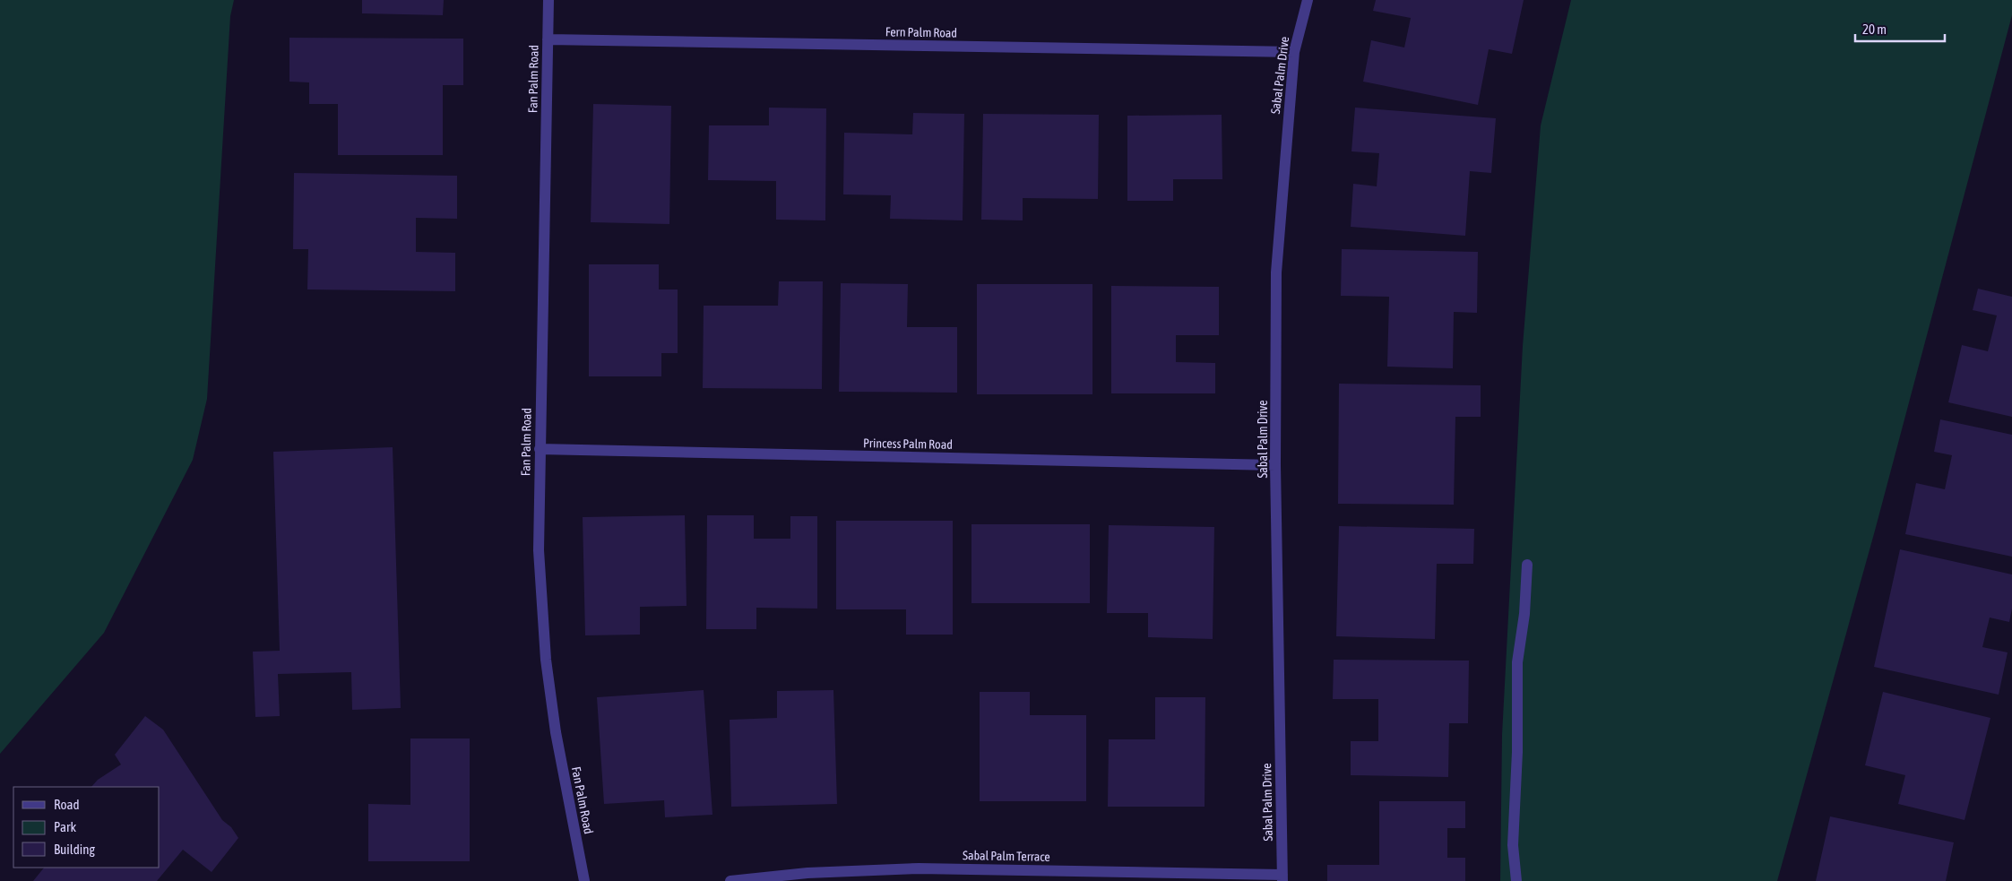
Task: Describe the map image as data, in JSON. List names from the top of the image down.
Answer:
{
  "streets": {
    "street": [
      "Fern Palm Road",
      "Sabal Palm Drive",
      "Fan Palm Road",
      "Princess Palm Road",
      "Sabal Palm Terrace"
    ]
  },
  "crossings": [
    ["Fern Palm Road", "Sabal Palm Drive"],
    ["Fern Palm Road", "Fan Palm Road"],
    ["Sabal Palm Drive", "Princess Palm Road"],
    ["Sabal Palm Drive", "Sabal Palm Terrace"],
    ["Fan Palm Road", "Princess Palm Road"]
  ],
  "legend": ["Road", "Park", "Building"],
  "scale_bar": "20 m"
}
